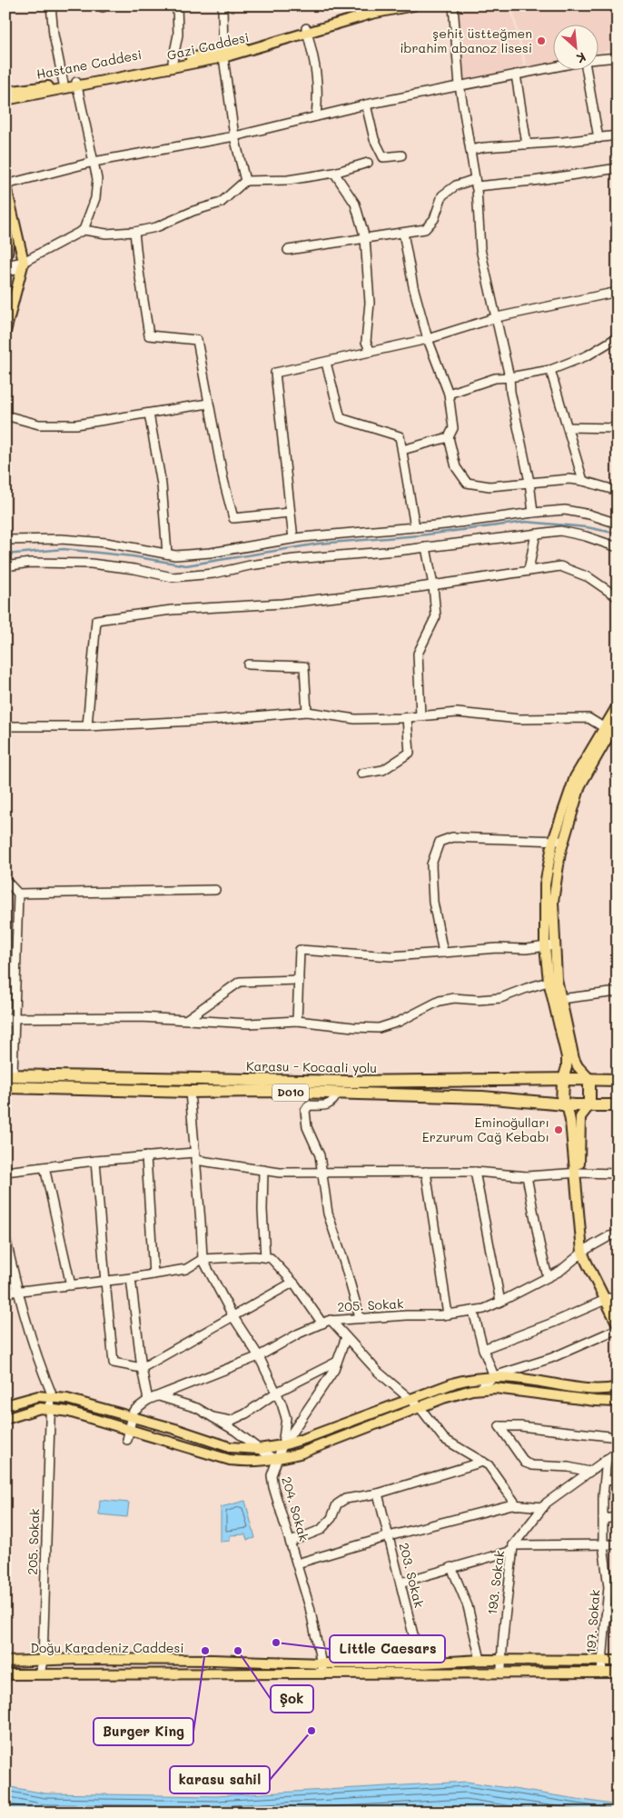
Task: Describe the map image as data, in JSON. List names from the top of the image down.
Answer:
{
  "streets": {
    "highway": ["Karasu - Kocaali yolu", "D010"],
    "main road": ["Gazi Caddesi", "Hastane Caddesi", "Doğu Karadeniz Caddesi"],
    "street": [
      "205. Sokak",
      "204. Sokak",
      "203. Sokak",
      "193. Sokak",
      "197. Sokak"
    ]
  },
  "crossings": [
    ["Gazi Caddesi", "Hastane Caddesi"],
    ["Karasu - Kocaali yolu", "D010"],
    ["205. Sokak", "204. Sokak"],
    ["205. Sokak", "Doğu Karadeniz Caddesi"],
    ["204. Sokak", "Doğu Karadeniz Caddesi"],
    ["203. Sokak", "Doğu Karadeniz Caddesi"],
    ["193. Sokak", "197. Sokak"],
    ["193. Sokak", "Doğu Karadeniz Caddesi"],
    ["197. Sokak", "Doğu Karadeniz Caddesi"]
  ],
  "places": [
    "şehit üstteğmen ibrahim abanoz lisesi",
    "Eminoğulları Erzurum Cağ Kebabı",
    "Little Caesars",
    "Burger King",
    "Şok",
    "karasu sahil"
  ],
  "north": "bottom right"
}
